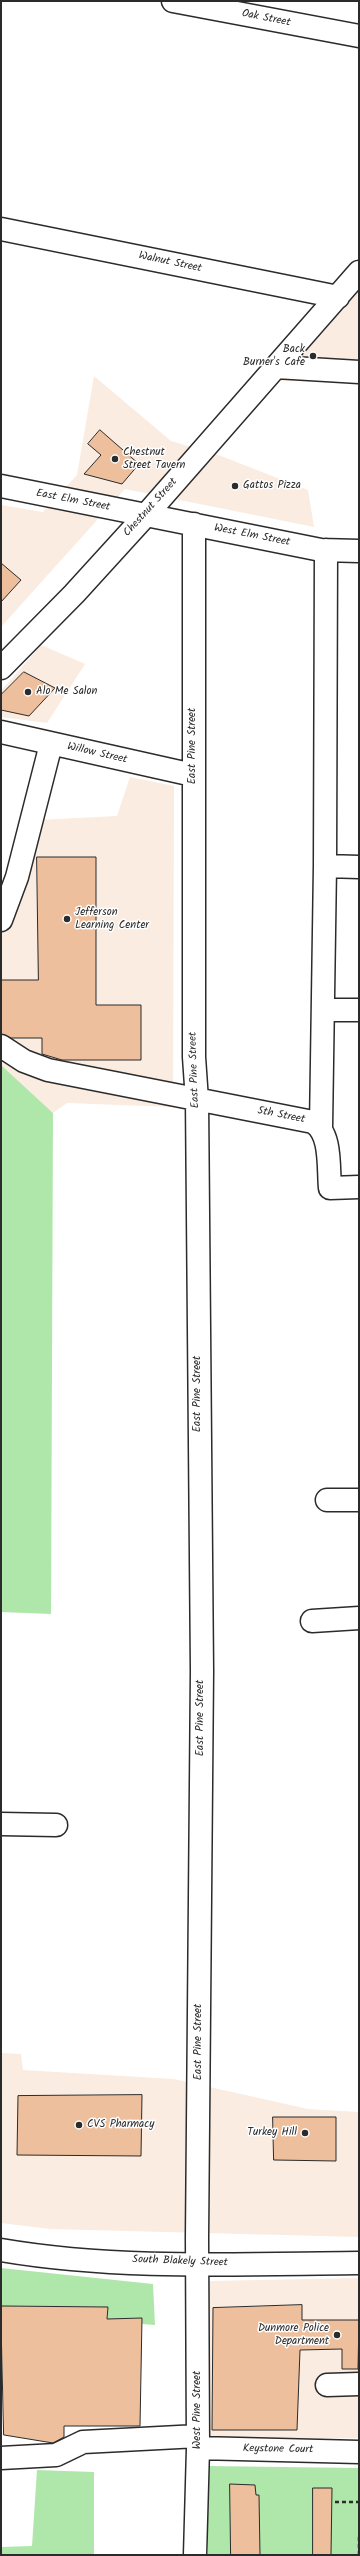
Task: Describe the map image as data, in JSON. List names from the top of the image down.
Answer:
{
  "streets": {
    "street": [
      "Oak Street",
      "Walnut Street",
      "East Elm Street",
      "Chestnut Street",
      "West Elm Street",
      "East Pine Street",
      "Willow Street",
      "5th Street",
      "South Blakely Street",
      "West Pine Street",
      "Keystone Court"
    ]
  },
  "crossings": [
    ["Walnut Street", "Chestnut Street"],
    ["East Elm Street", "Chestnut Street"],
    ["East Elm Street", "West Elm Street"],
    ["Chestnut Street", "West Elm Street"],
    ["West Elm Street", "East Pine Street"],
    ["East Pine Street", "Willow Street"],
    ["East Pine Street", "5th Street"],
    ["East Pine Street", "South Blakely Street"],
    ["East Pine Street", "West Pine Street"],
    ["South Blakely Street", "West Pine Street"],
    ["West Pine Street", "Keystone Court"]
  ],
  "places": [
    "Back Burner's Cafe",
    "Chestnut Street Tavern",
    "Gattos Pizza",
    "Alo Me Salon",
    "Jefferson Learning Center",
    "CVS Pharmacy",
    "Turkey Hill",
    "Dunmore Police Department"
  ]
}
